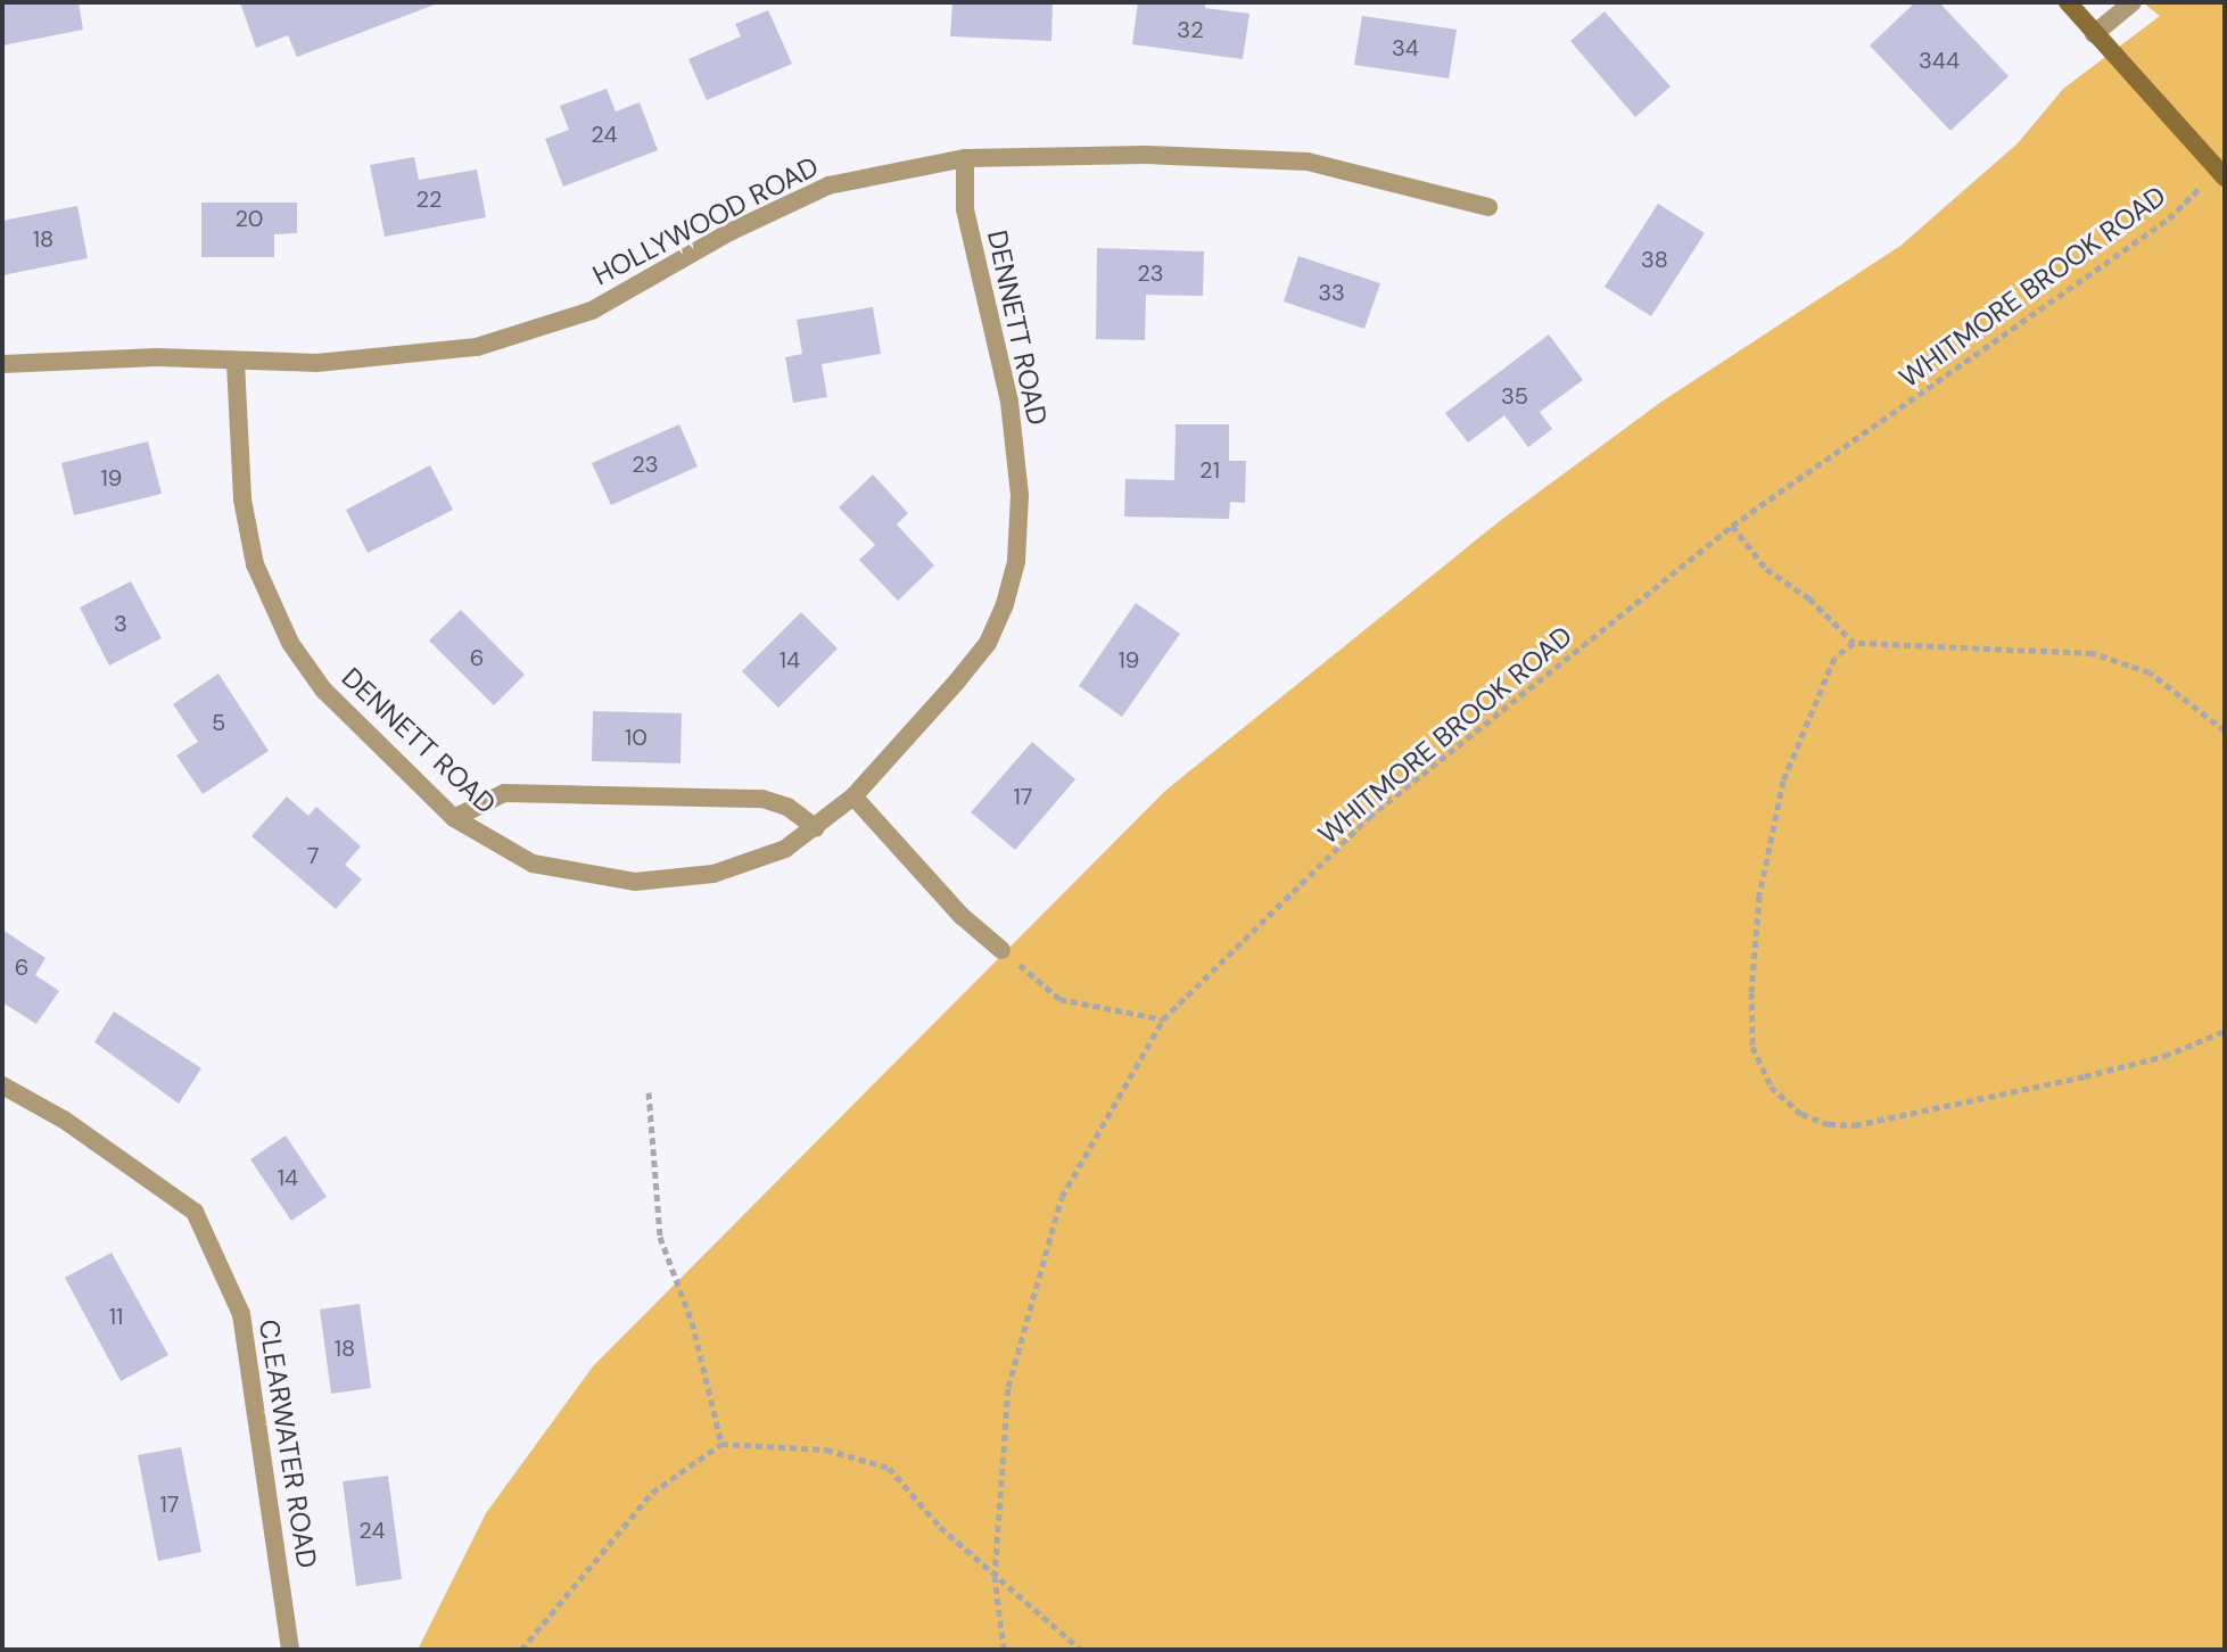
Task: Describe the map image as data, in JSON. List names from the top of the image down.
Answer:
{
  "streets": {
    "street": ["HOLLYWOOD ROAD", "DENNETT ROAD", "CLEARWATER ROAD"],
    "path": ["WHITMORE BROOK ROAD"]
  },
  "crossings": [
    ["HOLLYWOOD ROAD", "DENNETT ROAD"]
  ],
  "house_numbers": [
    "32",
    "34",
    "344",
    "24",
    "22",
    "20",
    "18",
    "38",
    "23",
    "33",
    "35",
    "23",
    "21",
    "19",
    "3",
    "6",
    "14",
    "19",
    "5",
    "10",
    "17",
    "7",
    "6",
    "14",
    "11",
    "18",
    "17",
    "24"
  ]
}
